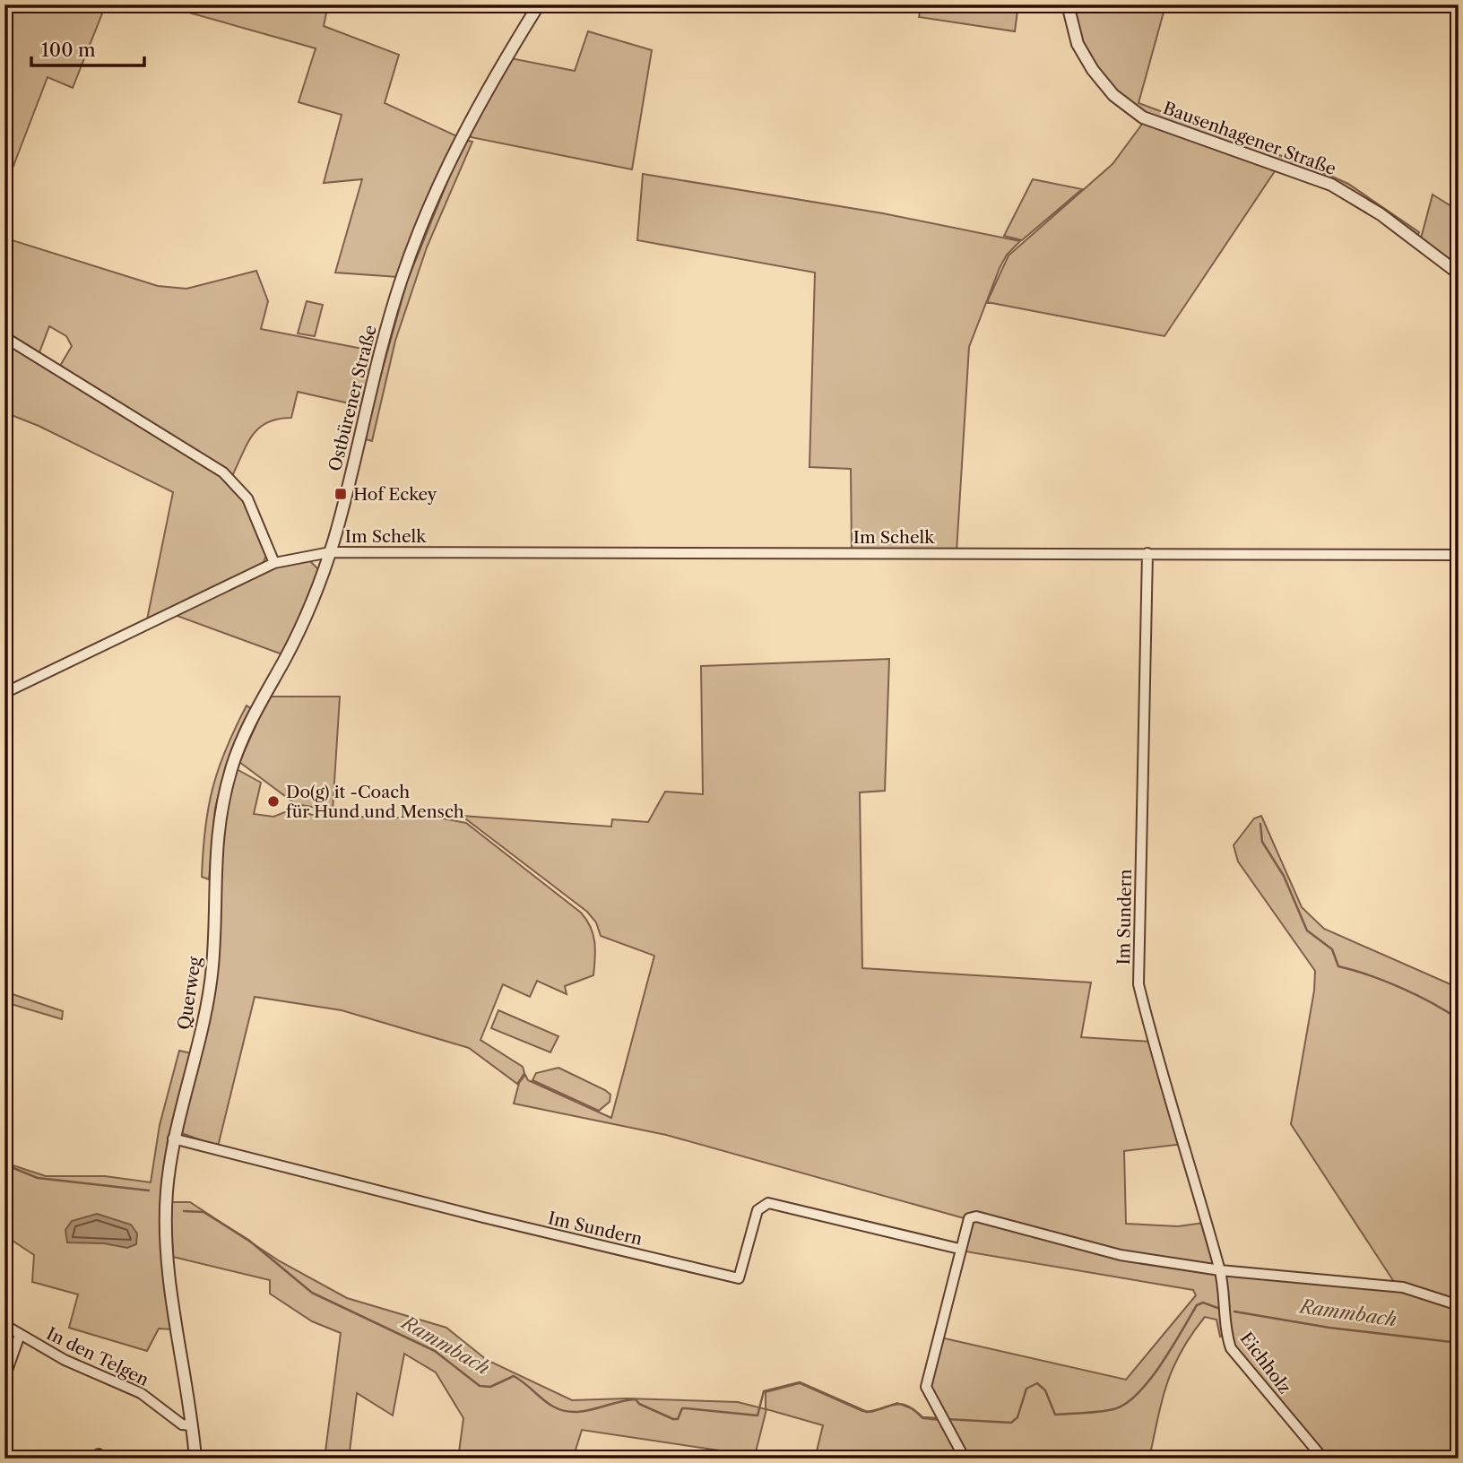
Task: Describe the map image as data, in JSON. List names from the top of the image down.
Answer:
{
  "streets": {
    "street": [
      "Bausenhagener Straße",
      "Ostbürener Straße",
      "Im Schelk",
      "Im Sundern",
      "Querweg",
      "In den Telgen",
      "Eichholz"
    ]
  },
  "crossings": [
    ["Ostbürener Straße", "Im Schelk"],
    ["Ostbürener Straße", "Querweg"],
    ["Im Schelk", "Im Sundern"],
    ["Im Schelk", "Querweg"],
    ["Im Sundern", "Querweg"],
    ["Im Sundern", "Eichholz"],
    ["Querweg", "In den Telgen"]
  ],
  "water": ["Rammbach"],
  "places": {
    "transit": ["Hof Eckey"],
    "other": ["Do(g) it -Coach für Hund und Mensch"]
  },
  "scale_bar": "100 m"
}
